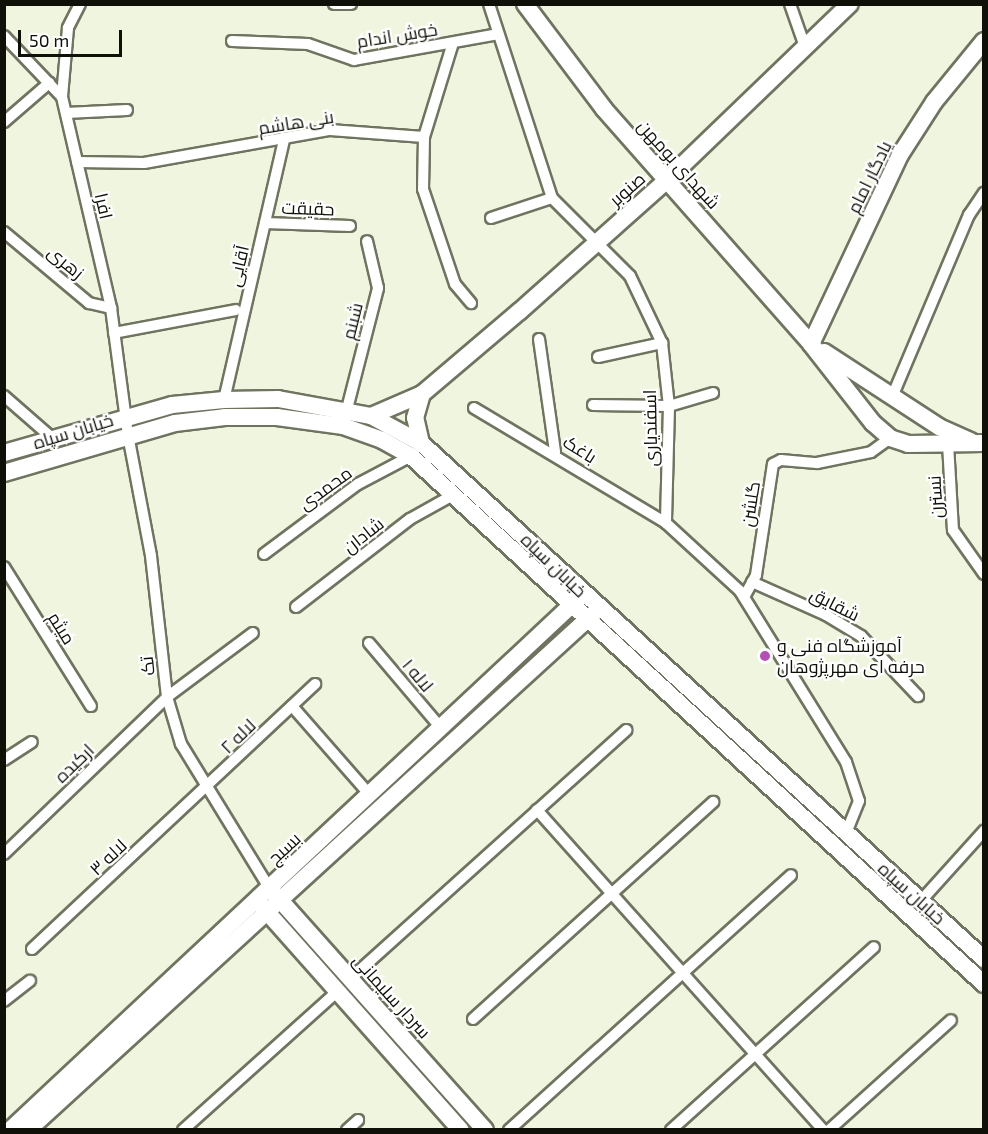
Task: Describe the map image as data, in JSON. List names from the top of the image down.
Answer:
{
  "streets": {
    "street": [
      "خوش اندام",
      "بنی هاشم",
      "شهدای بومهن",
      "یادگار امام",
      "صنوبر",
      "افرا",
      "حقیقت",
      "زهری",
      "آقایی",
      "شبنم",
      "اسفندیاری",
      "خیابان سپاه",
      "باغک",
      "محمدی",
      "نسترن",
      "گلشن",
      "شادان",
      "شقایق",
      "میثم",
      "تک",
      "لاله ۱",
      "لاله ۲",
      "ارکیده",
      "بسیج",
      "لاله ۳",
      "سردار سلیمانی"
    ]
  },
  "crossings": [
    ["خوش اندام", "اسفندیاری"],
    ["بنی هاشم", "افرا"],
    ["بنی هاشم", "آقایی"],
    ["شهدای بومهن", "یادگار امام"],
    ["شهدای بومهن", "صنوبر"],
    ["شهدای بومهن", "گلشن"],
    ["صنوبر", "اسفندیاری"],
    ["صنوبر", "خیابان سپاه"],
    ["افرا", "زهری"],
    ["افرا", "خیابان سپاه"],
    ["افرا", "تک"],
    ["حقیقت", "آقایی"],
    ["آقایی", "خیابان سپاه"],
    ["شبنم", "خیابان سپاه"],
    ["اسفندیاری", "باغک"],
    ["خیابان سپاه", "محمدی"],
    ["خیابان سپاه", "شادان"],
    ["خیابان سپاه", "تک"],
    ["خیابان سپاه", "بسیج"],
    ["گلشن", "شقایق"],
    ["تک", "لاله ۲"],
    ["تک", "ارکیده"],
    ["تک", "بسیج"],
    ["تک", "لاله ۳"],
    ["تک", "سردار سلیمانی"],
    ["لاله ۱", "بسیج"],
    ["لاله ۲", "لاله ۳"],
    ["بسیج", "سردار سلیمانی"]
  ],
  "places": ["آموزشگاه فنی و حرفه ای مهرپژوهان"],
  "scale_bar": "50 m"
}
